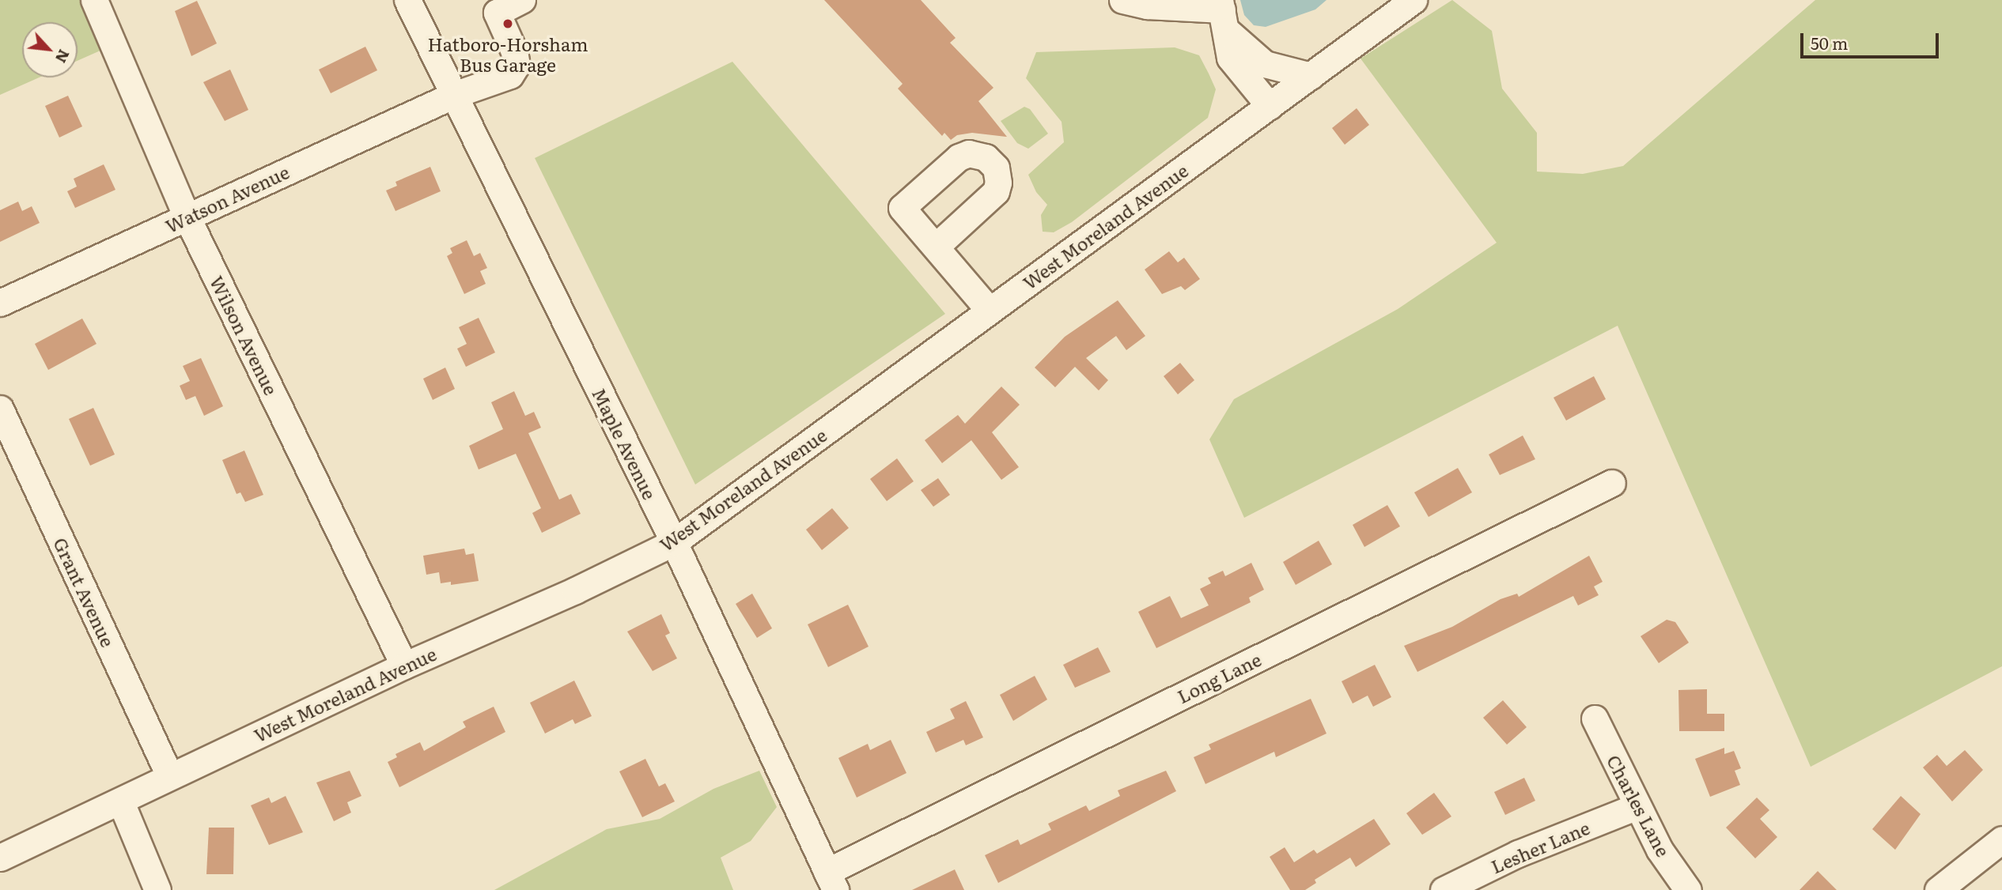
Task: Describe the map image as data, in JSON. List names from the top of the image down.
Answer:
{
  "streets": {
    "street": [
      "Watson Avenue",
      "West Moreland Avenue",
      "Wilson Avenue",
      "Maple Avenue",
      "Grant Avenue",
      "Long Lane",
      "Charles Lane",
      "Lesher Lane"
    ]
  },
  "crossings": [
    ["Watson Avenue", "Wilson Avenue"],
    ["Watson Avenue", "Maple Avenue"],
    ["West Moreland Avenue", "Wilson Avenue"],
    ["West Moreland Avenue", "Maple Avenue"],
    ["West Moreland Avenue", "Grant Avenue"],
    ["Maple Avenue", "Long Lane"],
    ["Charles Lane", "Lesher Lane"]
  ],
  "places": ["Hatboro-Horsham Bus Garage"],
  "scale_bar": "50 m",
  "north": "bottom right"
}
